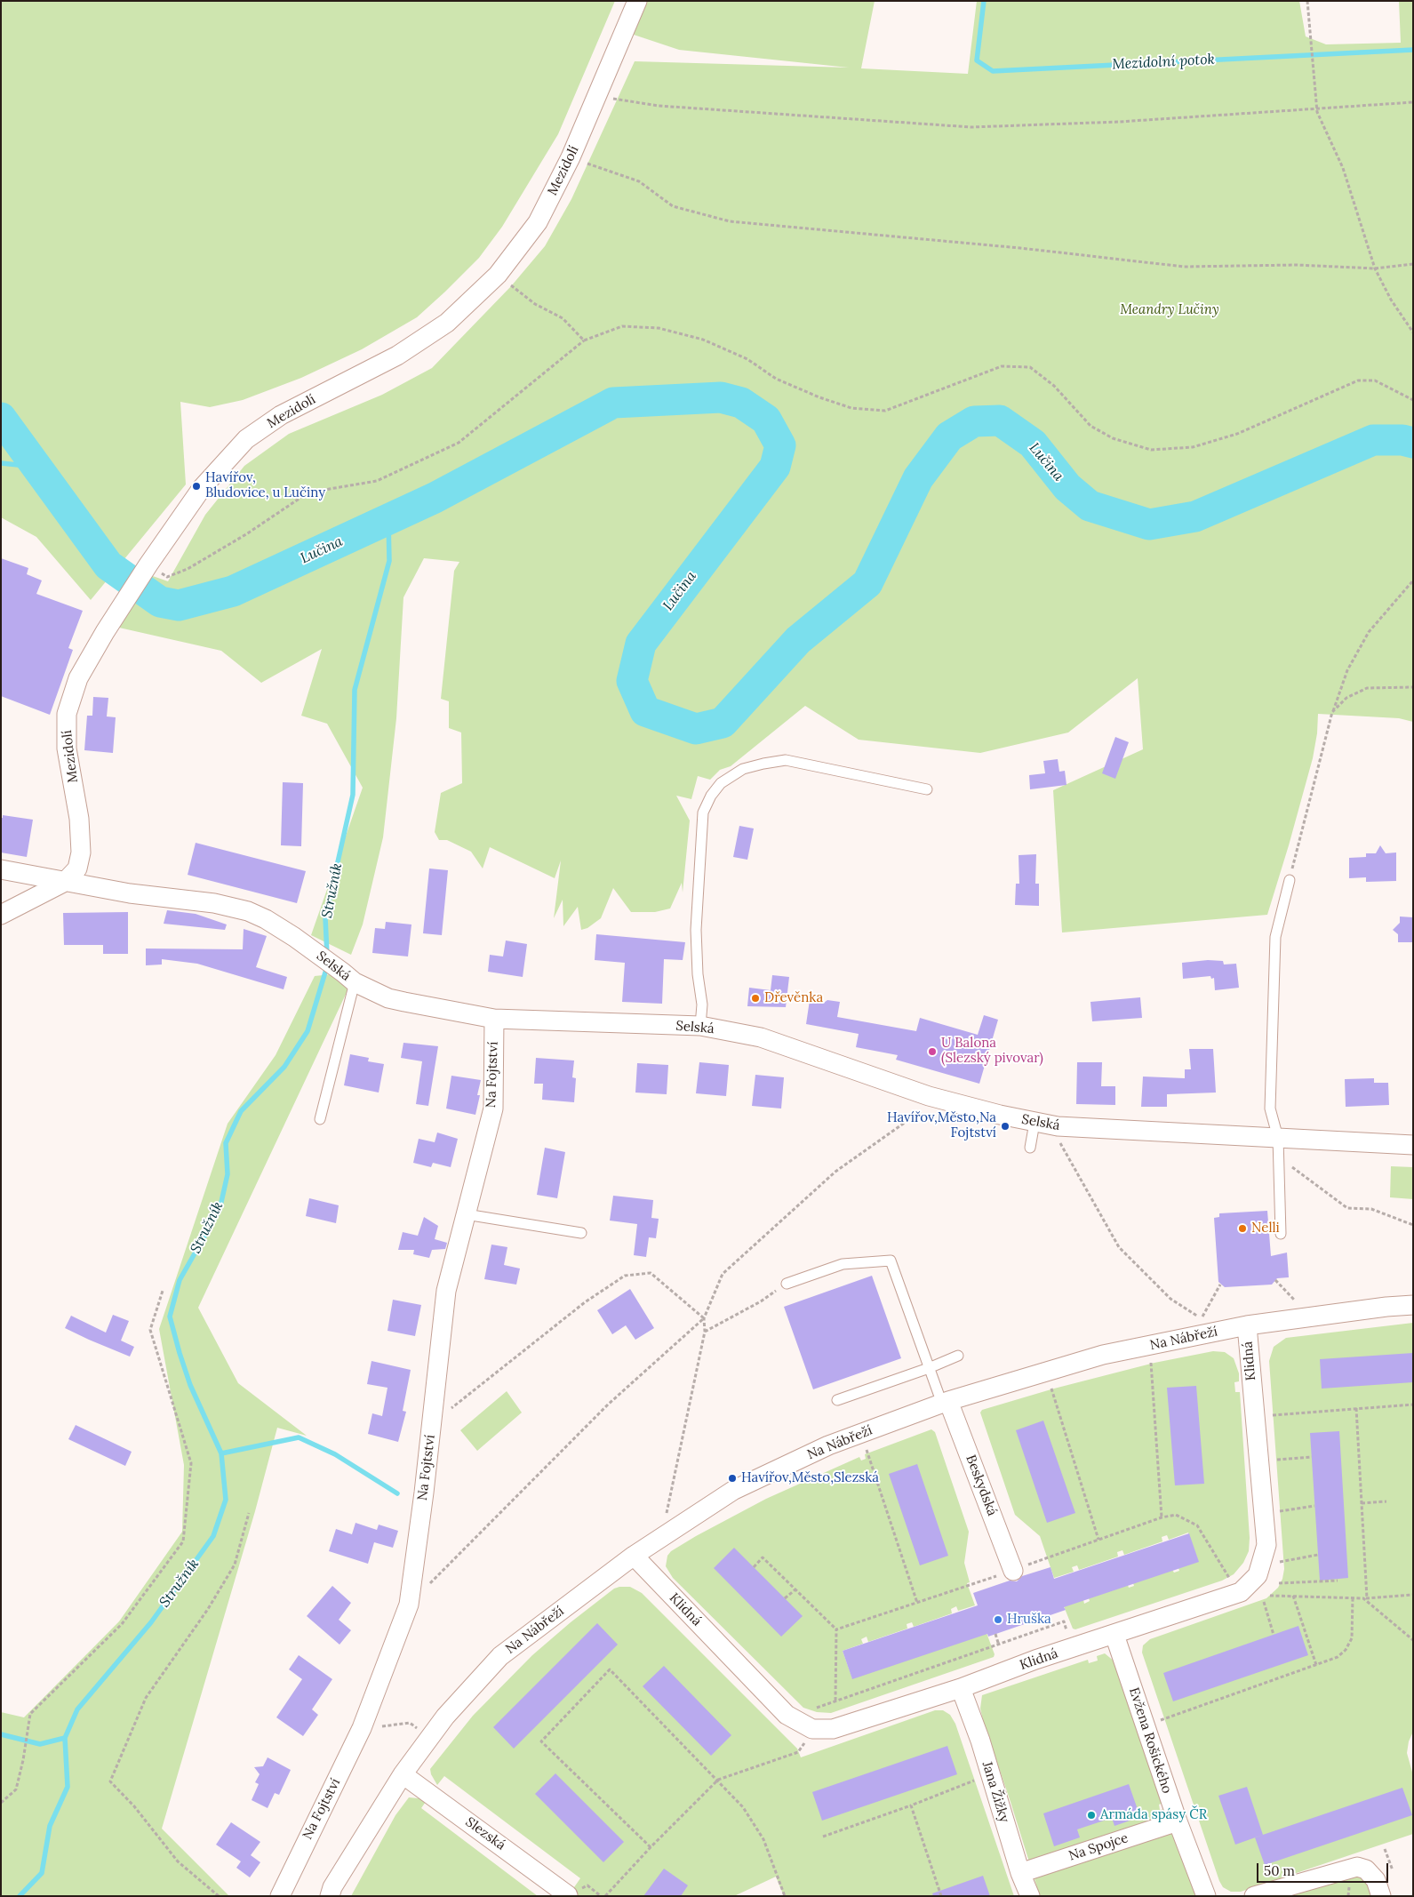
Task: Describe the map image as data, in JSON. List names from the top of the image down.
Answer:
{
  "streets": {
    "street": [
      "Mezidolí",
      "Selská",
      "Na Fojtství",
      "Na Nábřeží",
      "Klidná",
      "Beskydská",
      "Evžena Rošického",
      "Jana Žižky",
      "Slezská",
      "Na Spojce"
    ]
  },
  "crossings": [
    ["Mezidolí", "Selská"],
    ["Selská", "Na Fojtství"],
    ["Na Nábřeží", "Klidná"],
    ["Na Nábřeží", "Beskydská"],
    ["Na Nábřeží", "Slezská"],
    ["Klidná", "Evžena Rošického"],
    ["Klidná", "Jana Žižky"],
    ["Evžena Rošického", "Na Spojce"],
    ["Jana Žižky", "Na Spojce"]
  ],
  "water": ["Mezidolní potok", "Lučina", "Stružník"],
  "parks": ["Meandry Lučiny"],
  "places": [
    "Havířov, Bludovice, u Lučiny",
    "Dřevěnka",
    "U Balona (Slezský pivovar)",
    "Havířov,Město,Na Fojtství",
    "Nelli",
    "Havířov,Město,Slezská",
    "Hruška",
    "Armáda spásy ČR"
  ],
  "scale_bar": "50 m"
}
